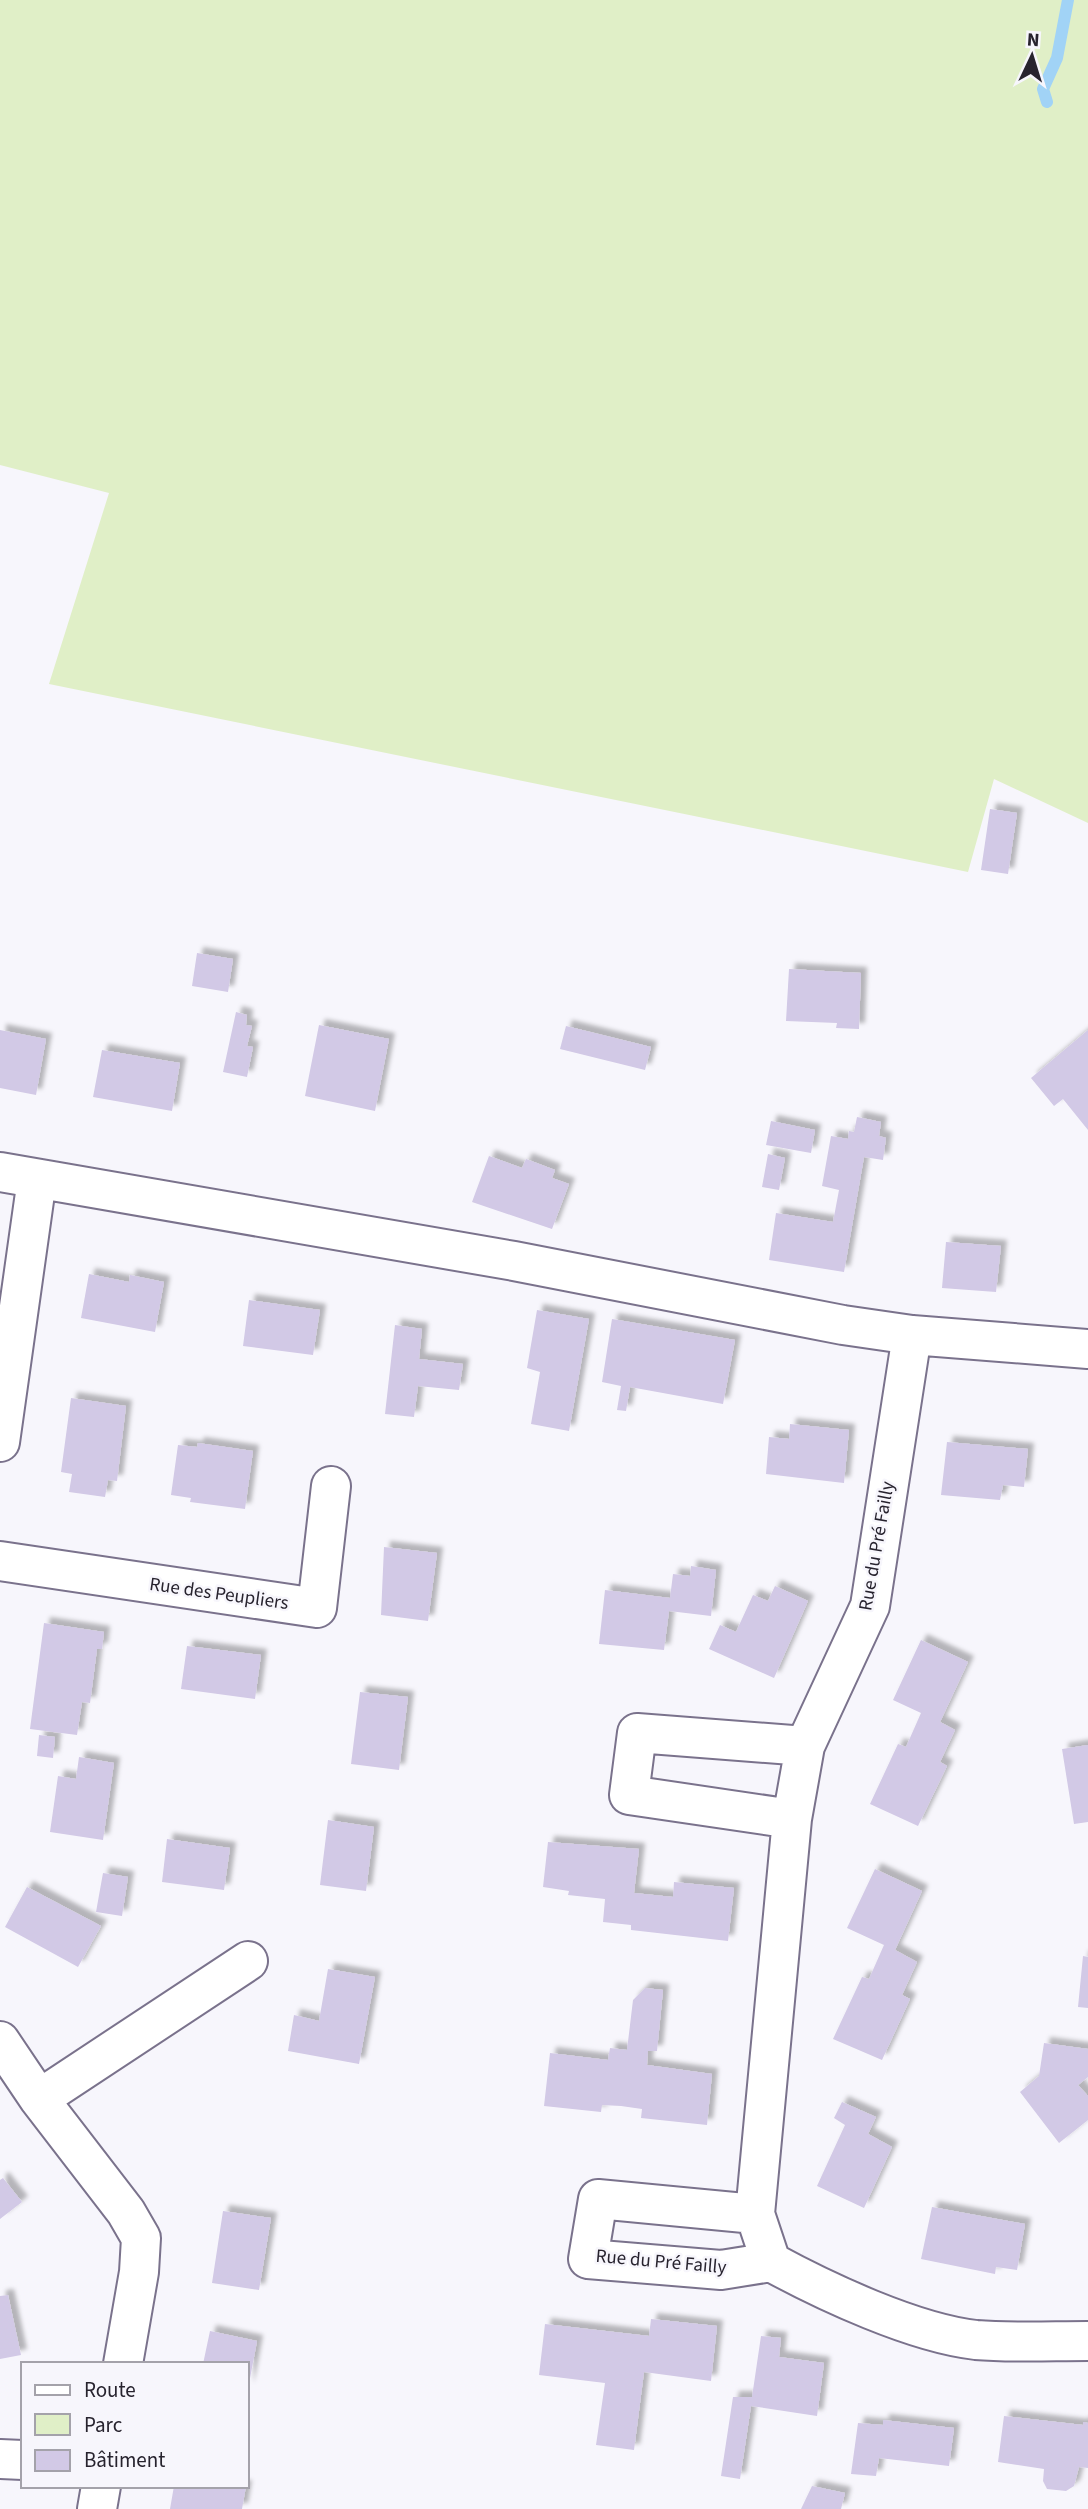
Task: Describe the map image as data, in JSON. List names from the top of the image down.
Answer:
{
  "streets": {
    "street": ["Rue du Pré Failly", "Rue des Peupliers"]
  },
  "legend": ["Route", "Parc", "Bâtiment"],
  "north": "top"
}
